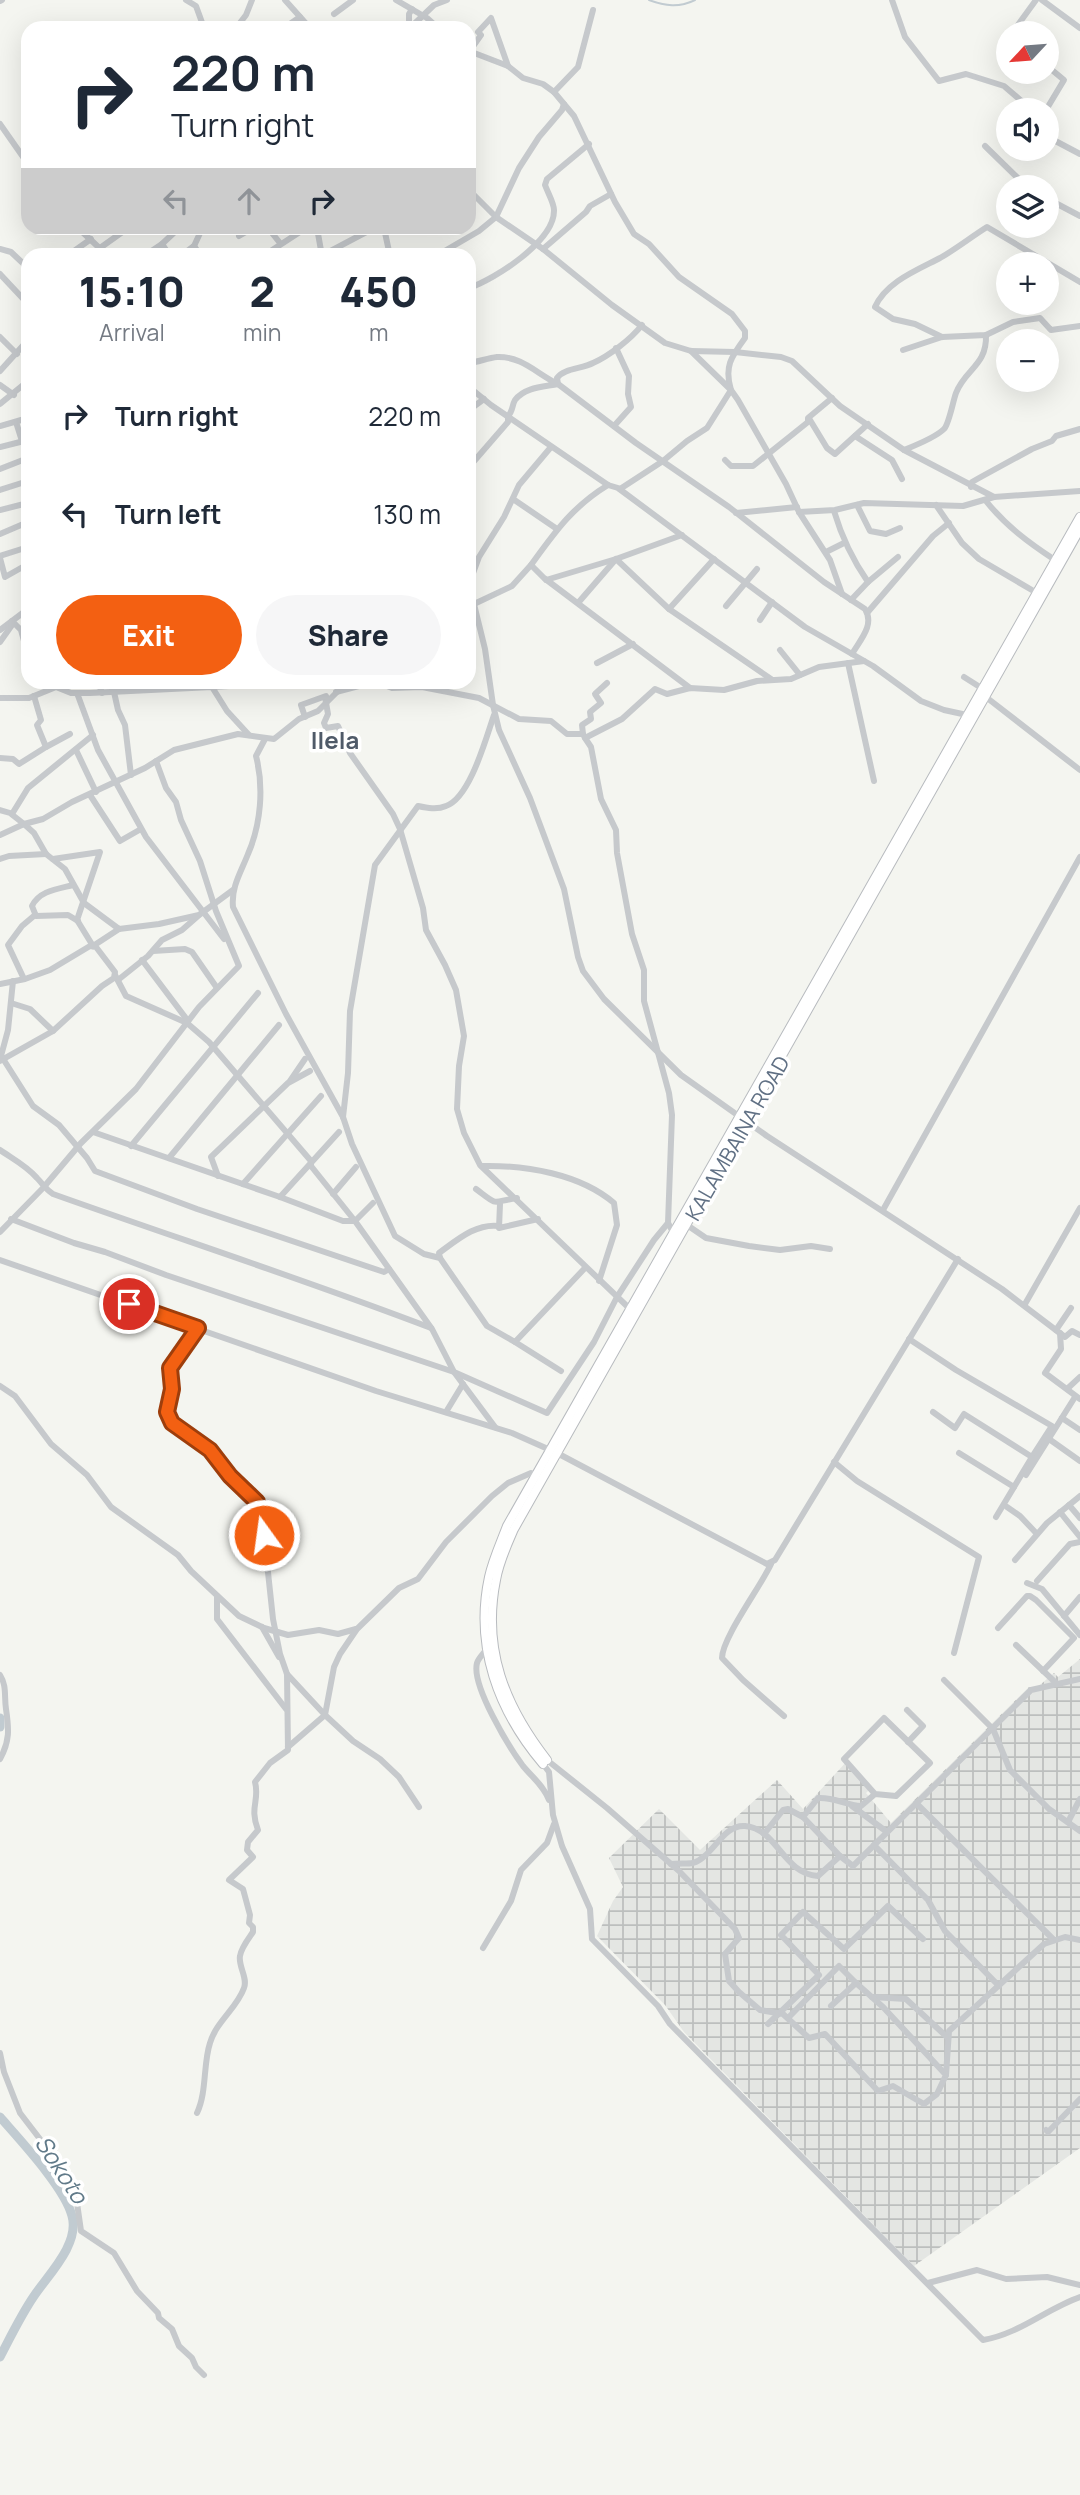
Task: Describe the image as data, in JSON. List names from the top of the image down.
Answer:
{
  "streets": {
    "main road": ["KALAMBAINA ROAD"]
  },
  "districts": ["Ilela"],
  "water": ["Sokoto"],
  "north": "bottom left",
  "page": {
    "map_buttons": ["+", "−"],
    "turn": ["220 m", "Turn right"],
    "eta": [
      "15:10",
      "Arrival",
      "2",
      "min",
      "450",
      "m"
    ],
    "list": [
      {
        "name": "Turn right",
        "value": "220 m"
      },
      {
        "name": "Turn left",
        "value": "130 m"
      }
    ],
    "buttons": ["Exit", "Share"]
  }
}
